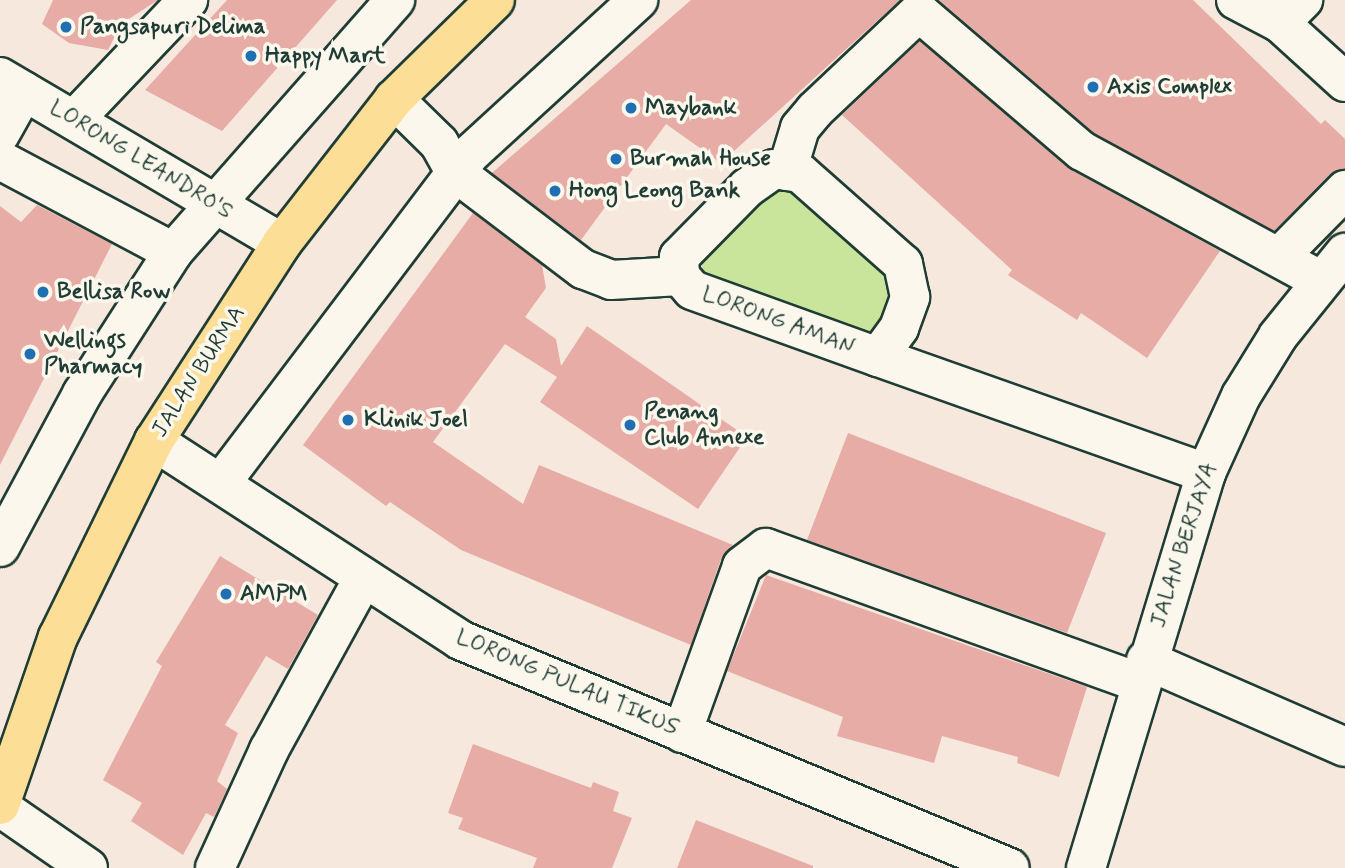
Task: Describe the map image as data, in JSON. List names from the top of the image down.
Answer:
{
  "streets": {
    "main road": ["JALAN BURMA"],
    "street": [
      "LORONG LEANDRO'S",
      "LORONG AMAN",
      "JALAN BERJAYA",
      "LORONG PULAU TIKUS"
    ]
  },
  "crossings": [
    ["LORONG LEANDRO'S", "JALAN BURMA"],
    ["LORONG AMAN", "JALAN BERJAYA"],
    ["JALAN BURMA", "LORONG PULAU TIKUS"]
  ],
  "places": [
    "Pangsapuri Delima",
    "Happy Mart",
    "Axis Complex",
    "Maybank",
    "Burmah House",
    "Hong Leong Bank",
    "Bellisa Row",
    "Wellings Pharmacy",
    "Klinik Joel",
    "Penang Club Annexe",
    "AMPM"
  ]
}
